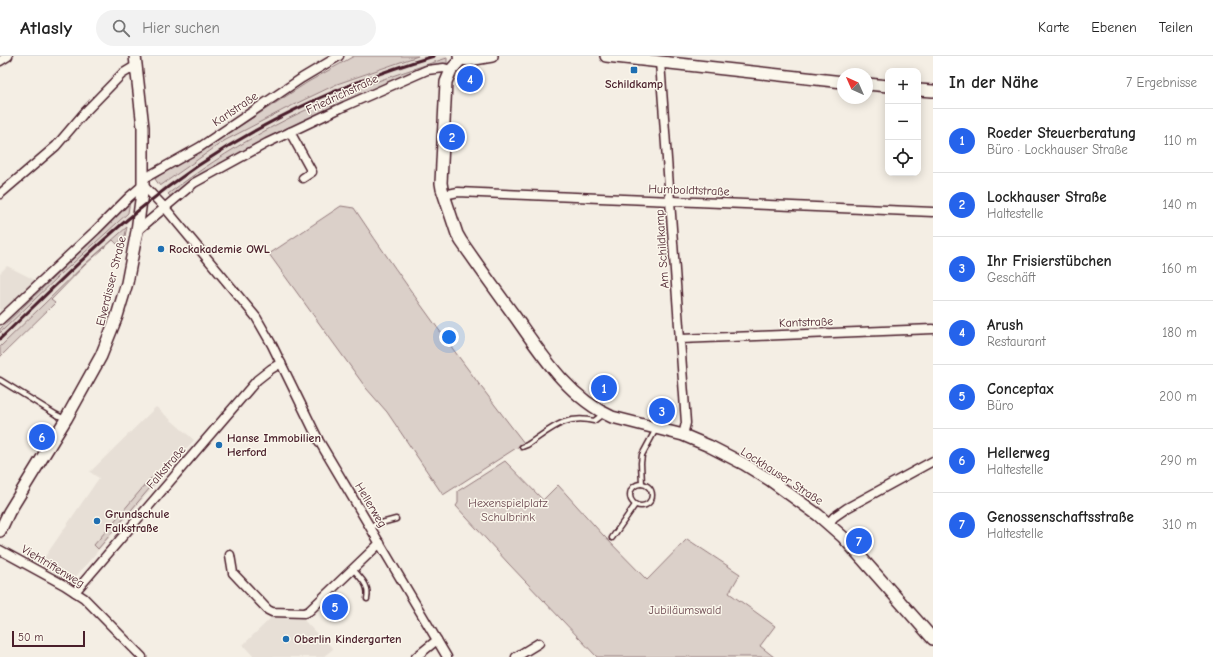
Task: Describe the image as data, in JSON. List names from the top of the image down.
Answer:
{
  "streets": {
    "street": [
      "Friedrichstraße",
      "Karlstraße",
      "Humboldtstraße",
      "Am Schildkamp",
      "Elverdisser Straße",
      "Kantstraße",
      "Falkstraße",
      "Lockhauser Straße",
      "Hellerweg",
      "Viehtriftenweg"
    ]
  },
  "crossings": [
    ["Friedrichstraße", "Lockhauser Straße"],
    ["Friedrichstraße", "Hellerweg"],
    ["Karlstraße", "Elverdisser Straße"],
    ["Karlstraße", "Hellerweg"],
    ["Humboldtstraße", "Am Schildkamp"],
    ["Humboldtstraße", "Lockhauser Straße"],
    ["Am Schildkamp", "Kantstraße"],
    ["Am Schildkamp", "Lockhauser Straße"],
    ["Elverdisser Straße", "Hellerweg"],
    ["Falkstraße", "Hellerweg"],
    ["Falkstraße", "Viehtriftenweg"]
  ],
  "parks": ["Hexenspielplatz Schulbrink", "Jubiläumswald"],
  "places": {
    "transit": ["Schildkamp"],
    "other": [
      "Rockakademie OWL",
      "Hanse Immobilien Herford",
      "Grundschule Falkstraße",
      "Oberlin Kindergarten"
    ]
  },
  "scale_bar": "50 m",
  "north": "top left",
  "page": {
    "header": "Atlasly",
    "search": "Hier suchen",
    "nav": ["Karte", "Ebenen", "Teilen"],
    "heading": ["In der Nähe", "7 Ergebnisse"],
    "pins": [
      "4",
      "2",
      "1",
      "3",
      "6",
      "7",
      "5"
    ],
    "map_buttons": ["+", "−"],
    "list": [
      {
        "mark": "1",
        "name": "Roeder Steuerberatung",
        "note": "Büro · Lockhauser Straße",
        "value": "110 m"
      },
      {
        "mark": "2",
        "name": "Lockhauser Straße",
        "note": "Haltestelle",
        "value": "140 m"
      },
      {
        "mark": "3",
        "name": "Ihr Frisierstübchen",
        "note": "Geschäft",
        "value": "160 m"
      },
      {
        "mark": "4",
        "name": "Arush",
        "note": "Restaurant",
        "value": "180 m"
      },
      {
        "mark": "5",
        "name": "Conceptax",
        "note": "Büro",
        "value": "200 m"
      },
      {
        "mark": "6",
        "name": "Hellerweg",
        "note": "Haltestelle",
        "value": "290 m"
      },
      {
        "mark": "7",
        "name": "Genossenschaftsstraße",
        "note": "Haltestelle",
        "value": "310 m"
      }
    ],
    "scale": "50 m"
  }
}
